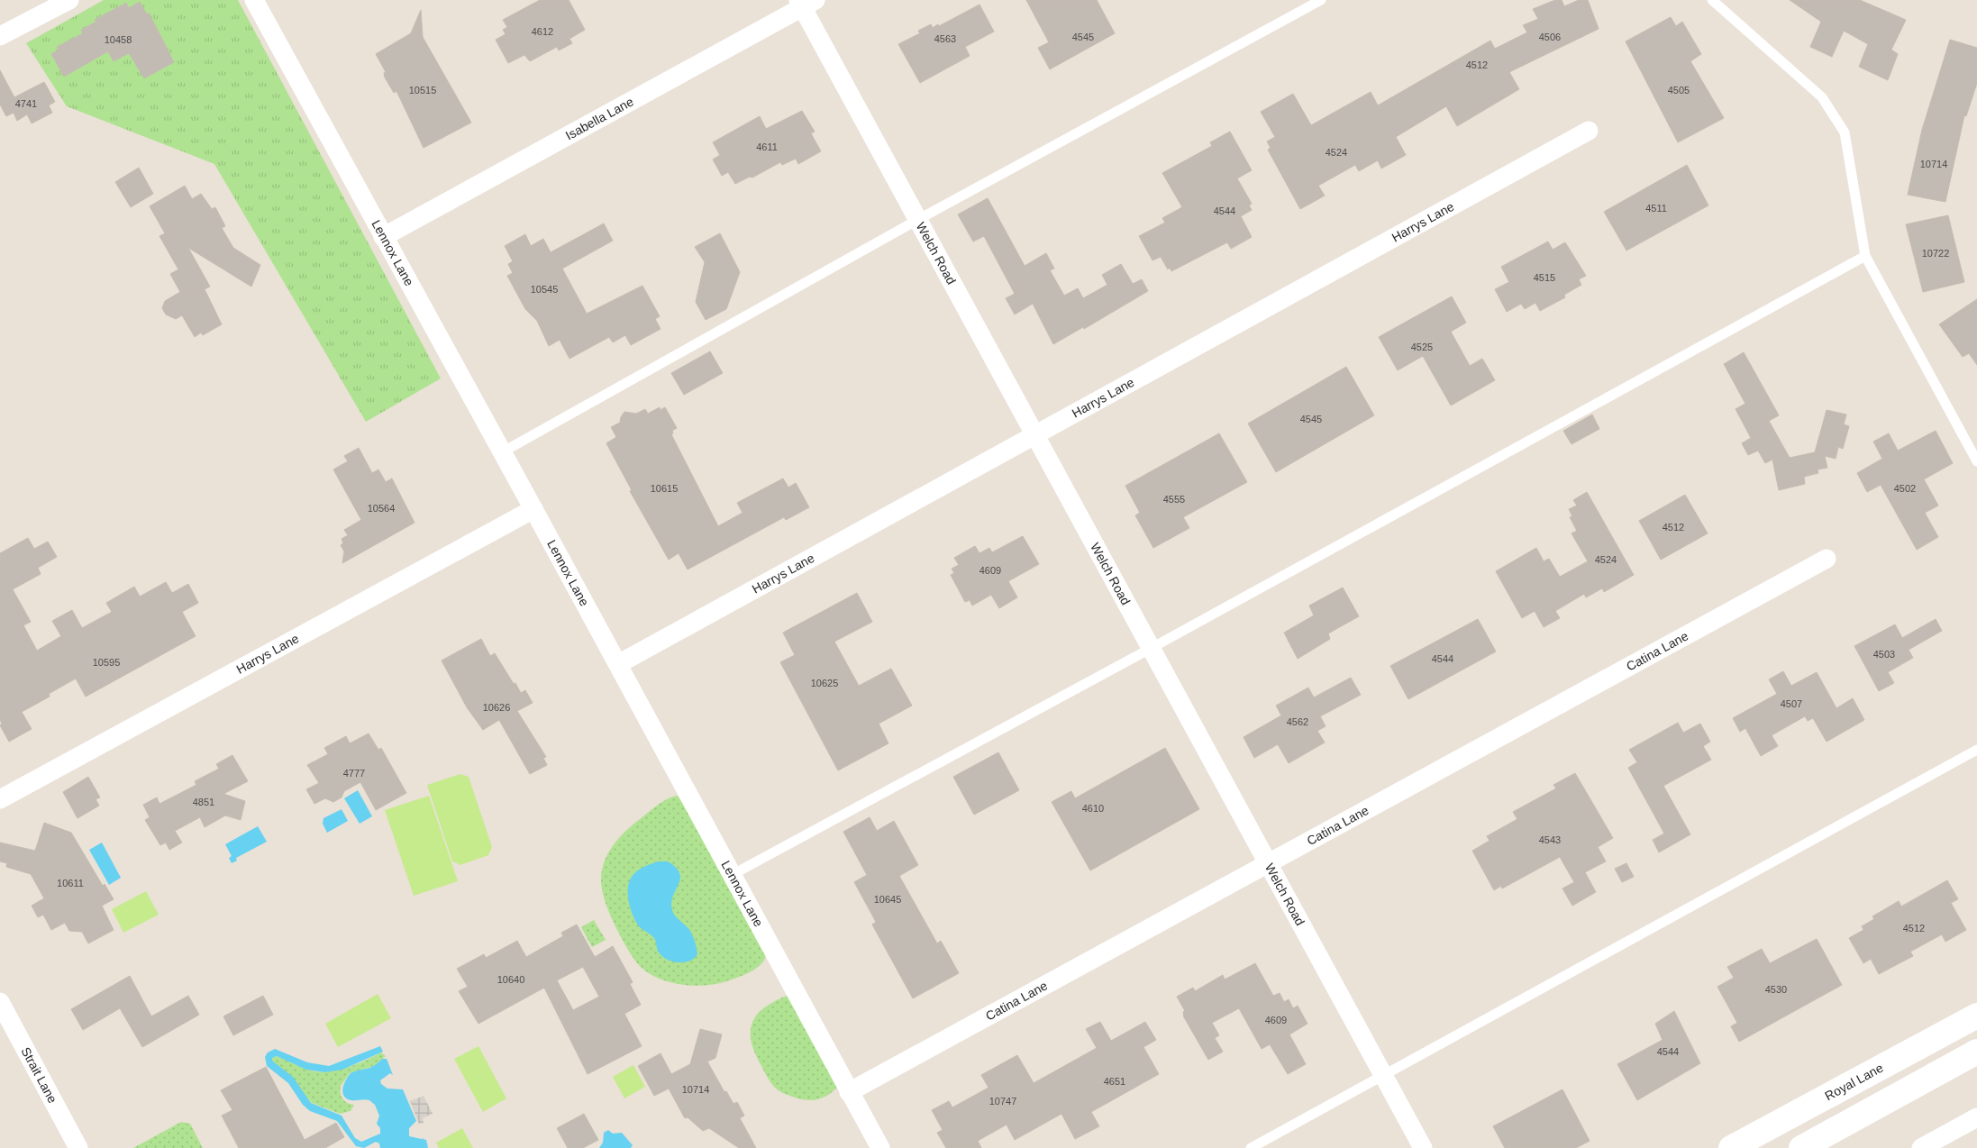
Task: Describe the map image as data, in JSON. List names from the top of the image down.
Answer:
{
  "streets": {
    "main road": ["Royal Lane"],
    "street": [
      "Isabella Lane",
      "Harrys Lane",
      "Lennox Lane",
      "Welch Road",
      "Catina Lane",
      "Strait Lane"
    ]
  },
  "crossings": [
    ["Isabella Lane", "Lennox Lane"],
    ["Isabella Lane", "Welch Road"],
    ["Harrys Lane", "Lennox Lane"],
    ["Harrys Lane", "Welch Road"],
    ["Lennox Lane", "Catina Lane"],
    ["Welch Road", "Catina Lane"]
  ],
  "house_numbers": [
    "4612",
    "4545",
    "4506",
    "4563",
    "10458",
    "4512",
    "10515",
    "4505",
    "4741",
    "4611",
    "4524",
    "10714",
    "4511",
    "4544",
    "10722",
    "4515",
    "10545",
    "4525",
    "4545",
    "10615",
    "4502",
    "4555",
    "10564",
    "4512",
    "4524",
    "4609",
    "4503",
    "4544",
    "10595",
    "10625",
    "4507",
    "10626",
    "4562",
    "4777",
    "4851",
    "4610",
    "4543",
    "10611",
    "10645",
    "4512",
    "10640",
    "4530",
    "4609",
    "4544",
    "4651",
    "10714",
    "10747"
  ]
}
